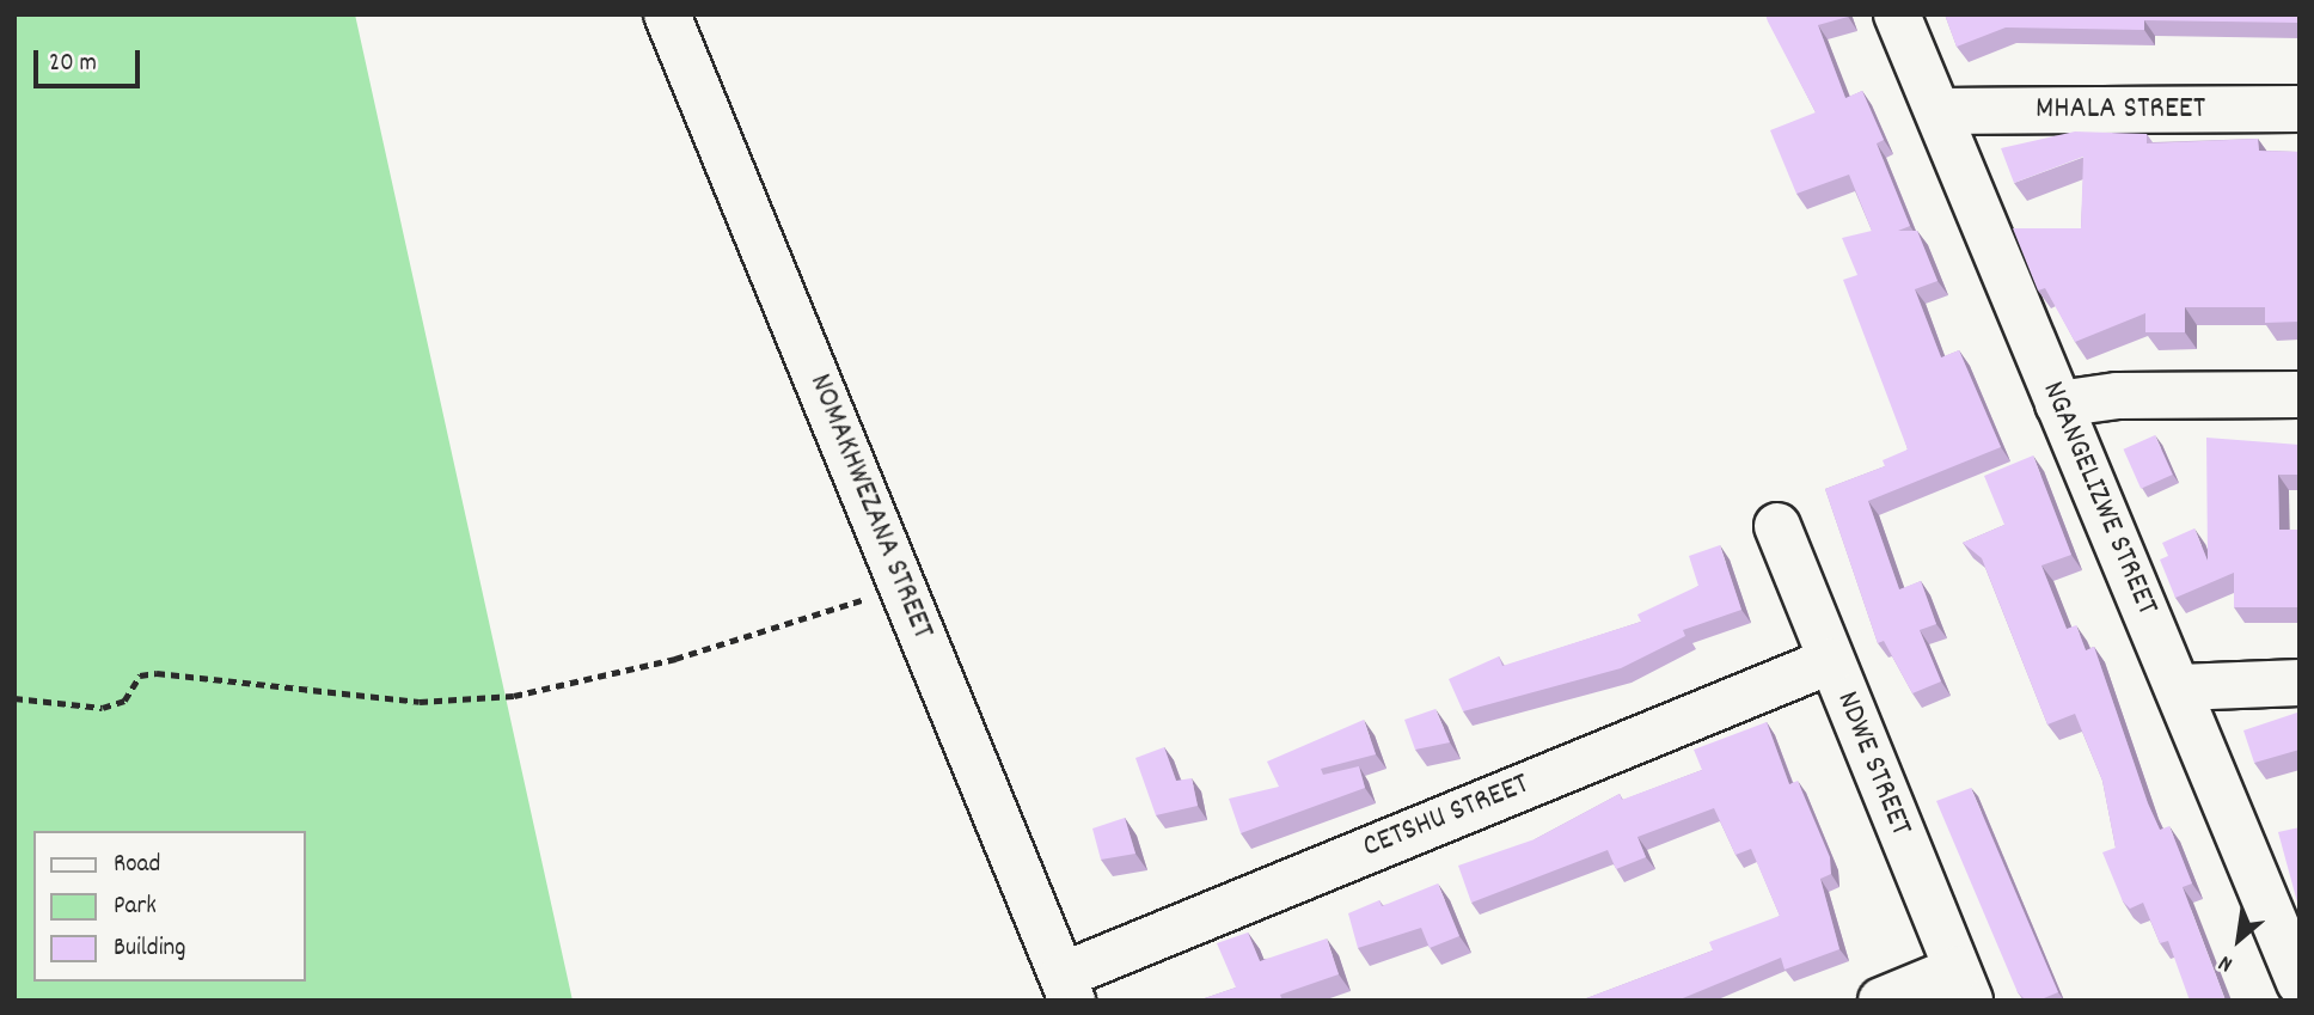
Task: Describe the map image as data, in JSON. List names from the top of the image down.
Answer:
{
  "streets": {
    "street": [
      "MHALA STREET",
      "NGANGELIZWE STREET",
      "NOMAKHWEZANA STREET",
      "NDWE STREET",
      "CETSHU STREET"
    ]
  },
  "crossings": [
    ["MHALA STREET", "NGANGELIZWE STREET"],
    ["NOMAKHWEZANA STREET", "CETSHU STREET"],
    ["NDWE STREET", "CETSHU STREET"]
  ],
  "legend": ["Road", "Park", "Building"],
  "scale_bar": "20 m",
  "north": "bottom left"
}
